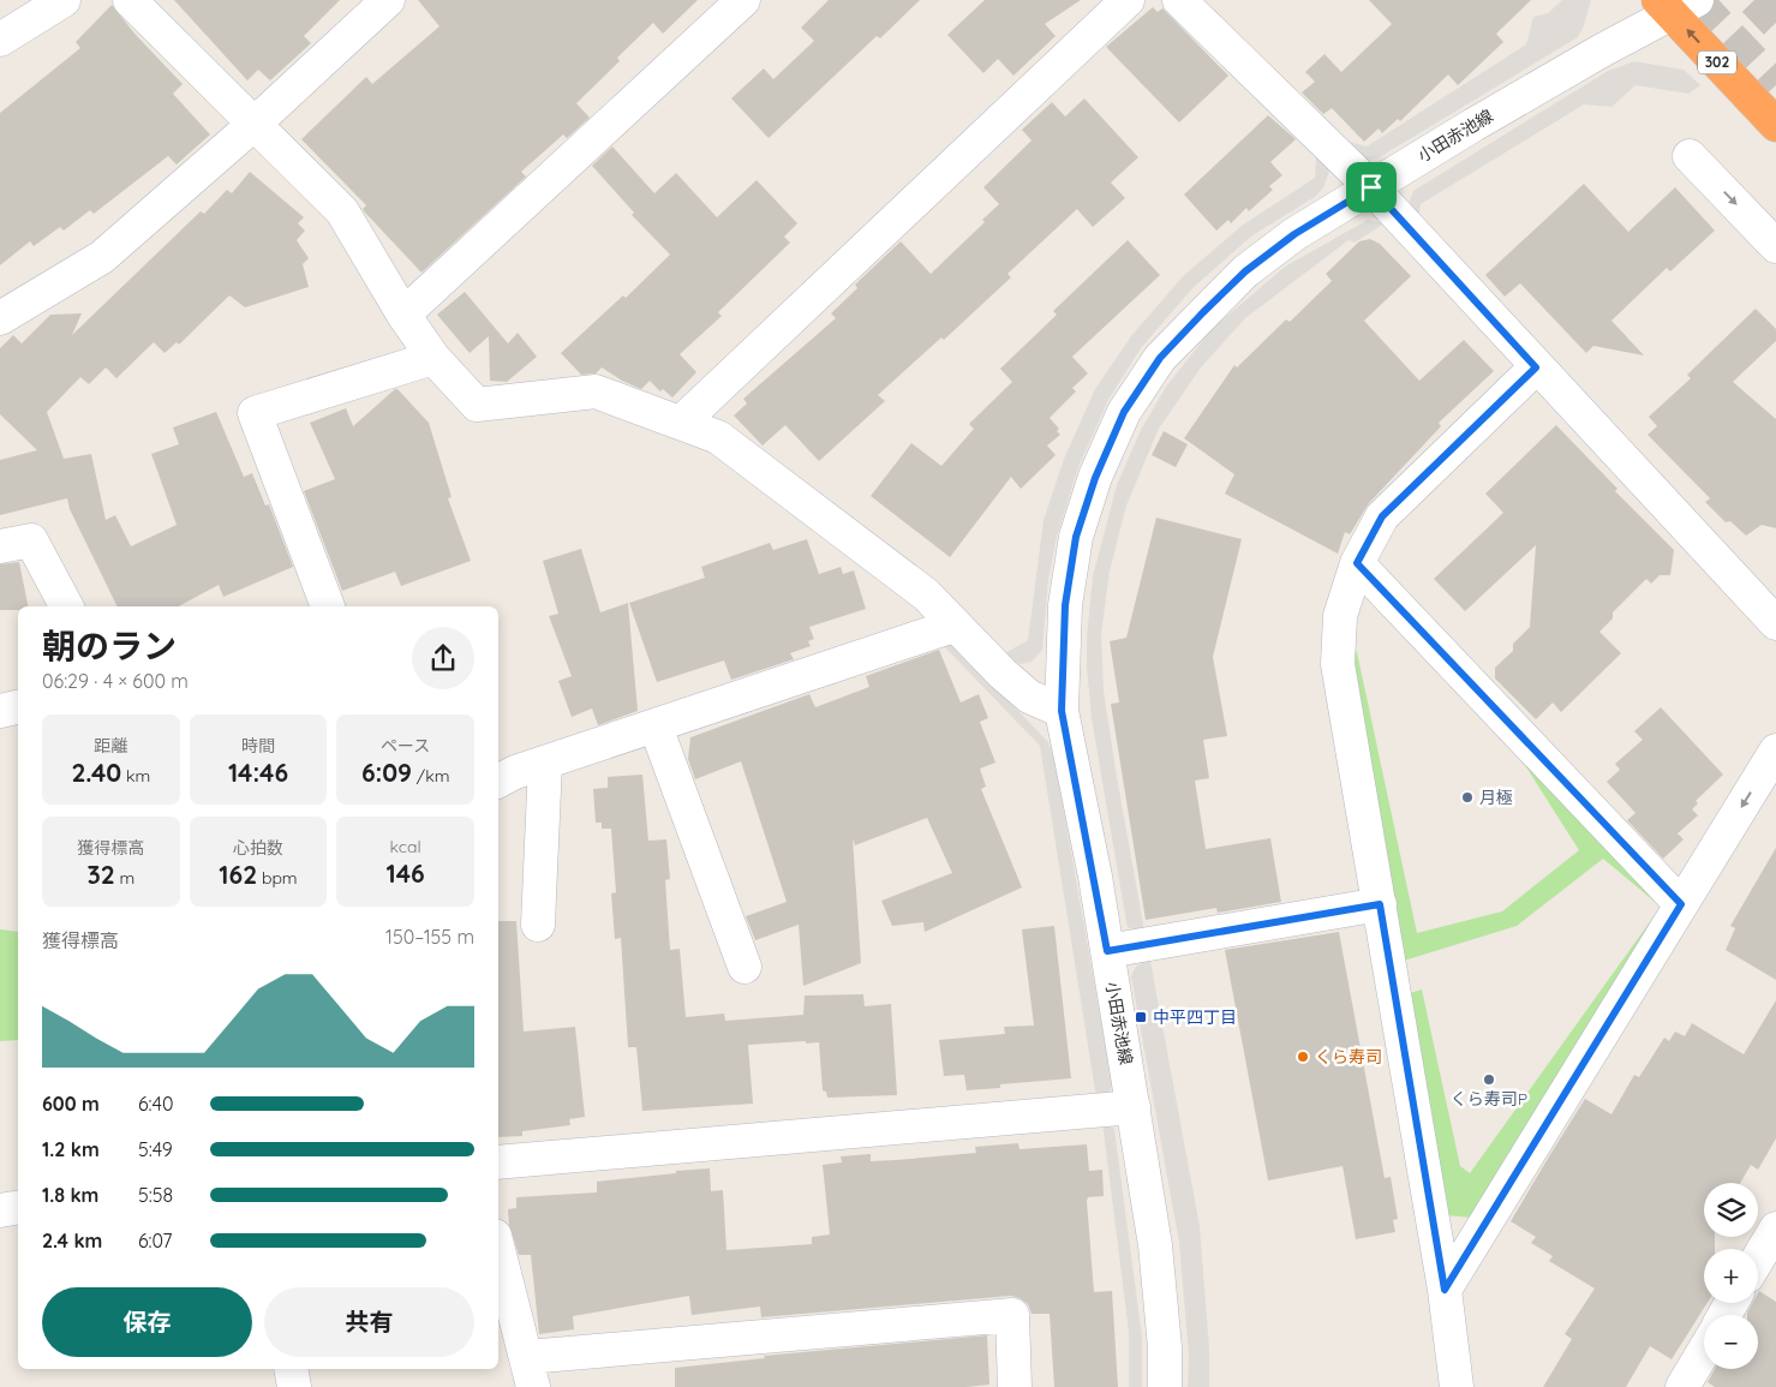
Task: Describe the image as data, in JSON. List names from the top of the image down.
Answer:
{
  "streets": {
    "highway": ["302"],
    "street": ["小田赤池線"]
  },
  "crossings": [
    ["302", "小田赤池線"]
  ],
  "places": {
    "other": ["月極", "くら寿司", "くら寿司P"],
    "transit": ["中平四丁目"]
  },
  "page": {
    "heading": ["朝のラン", "06:29 · 4 × 600 m"],
    "stats": [
      ["距離", "2.40 km"],
      ["時間", "14:46"],
      ["ペース", "6:09 /km"],
      ["獲得標高", "32 m"],
      ["心拍数", "162 bpm"],
      ["kcal", "146"]
    ],
    "chart": ["獲得標高", "150–155 m"],
    "list": [
      {
        "name": "600 m",
        "note": "6:40"
      },
      {
        "name": "1.2 km",
        "note": "5:49"
      },
      {
        "name": "1.8 km",
        "note": "5:58"
      },
      {
        "name": "2.4 km",
        "note": "6:07"
      }
    ],
    "map_buttons": ["+", "−"],
    "buttons": ["保存", "共有"]
  }
}
